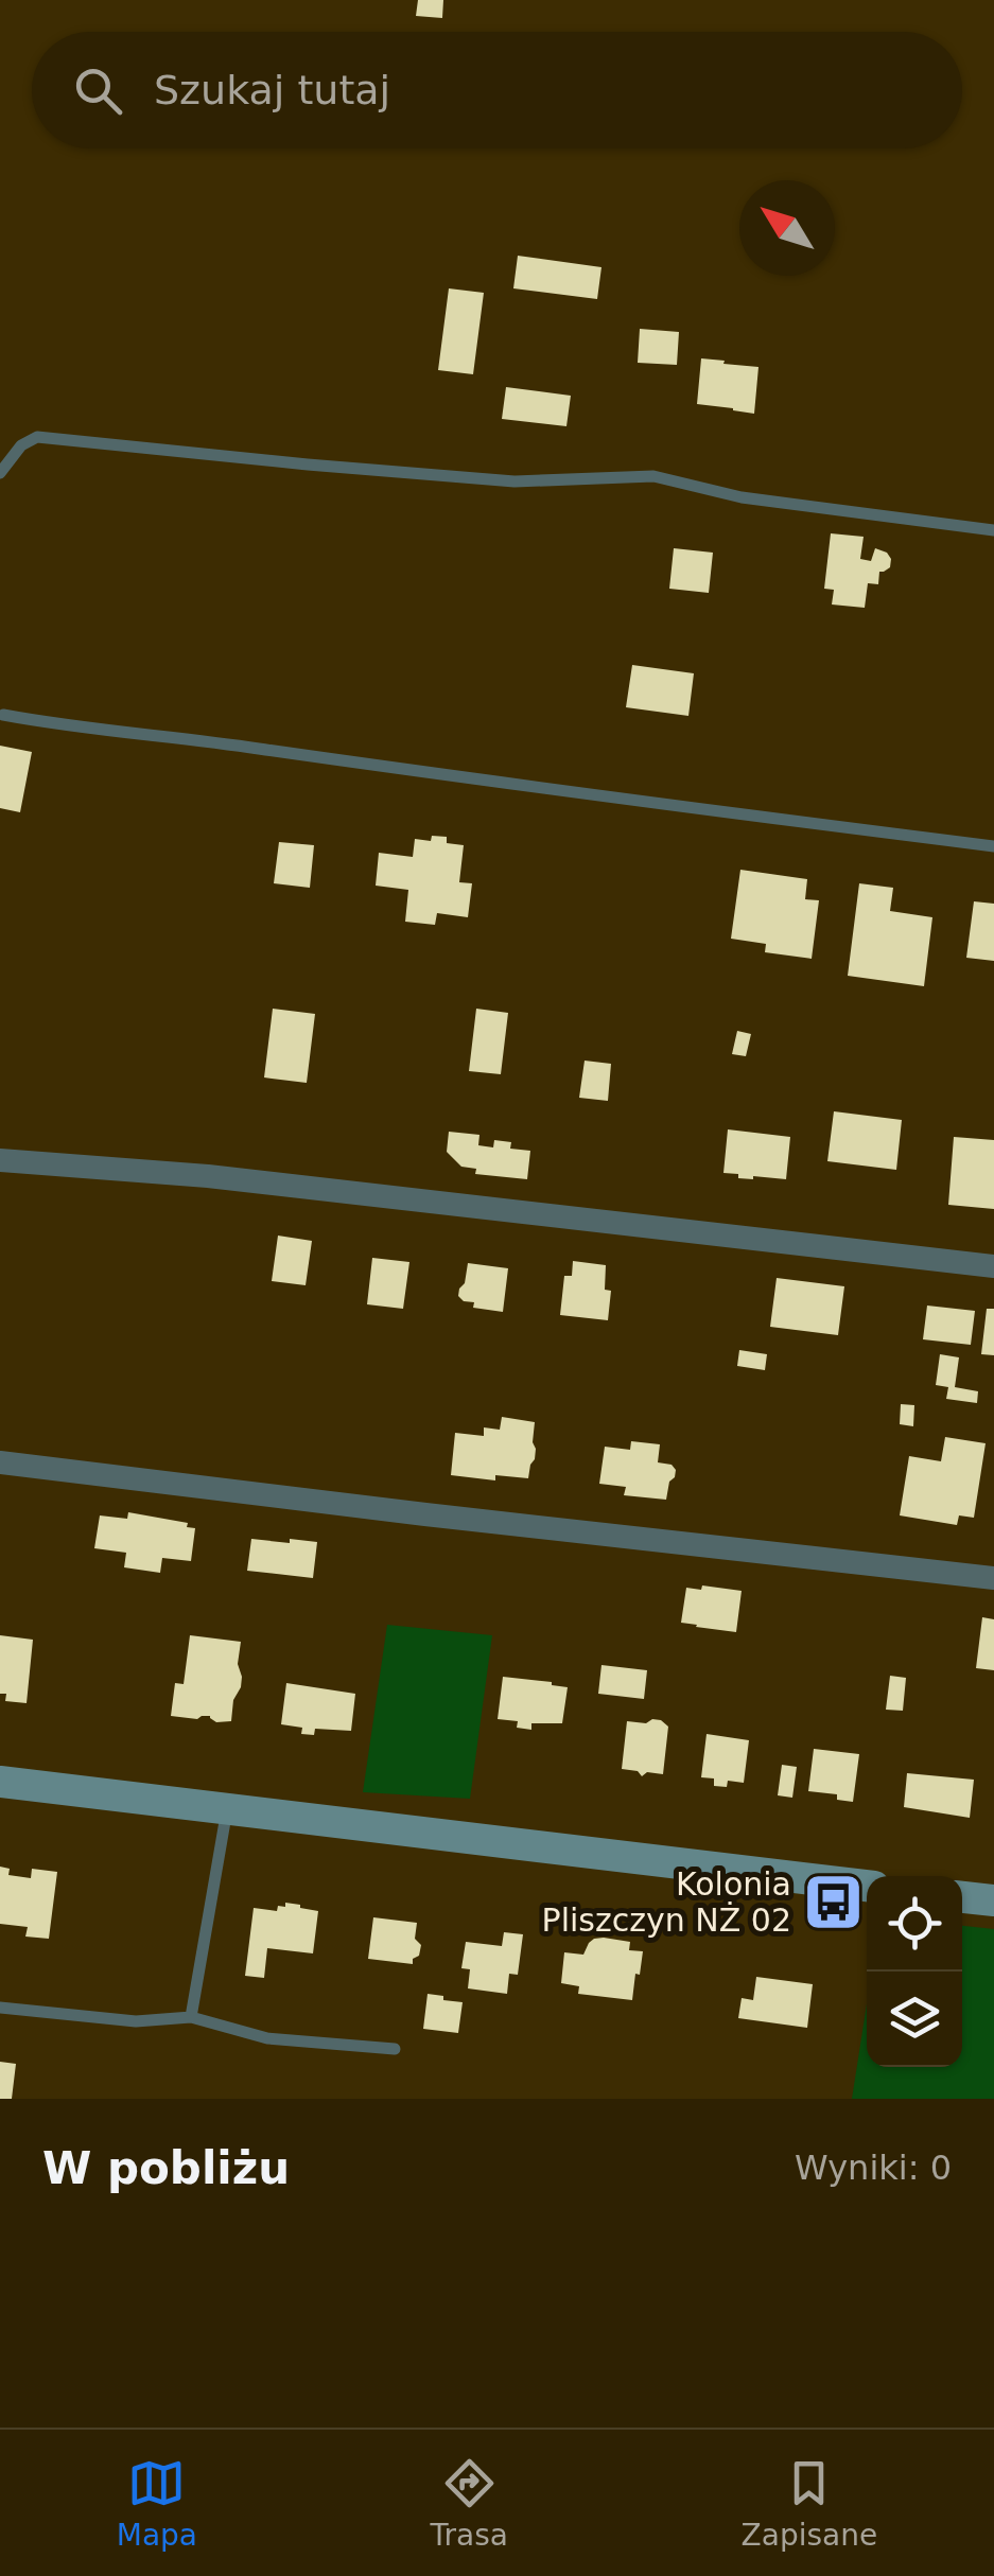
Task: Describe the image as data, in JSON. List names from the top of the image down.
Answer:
{
  "places": {
    "bus stop": ["Kolonia Pliszczyn NŻ 02"]
  },
  "north": "top left",
  "page": {
    "search": "Szukaj tutaj",
    "heading": ["W pobliżu", "Wyniki: 0"],
    "nav": ["Mapa", "Trasa", "Zapisane"]
  }
}
